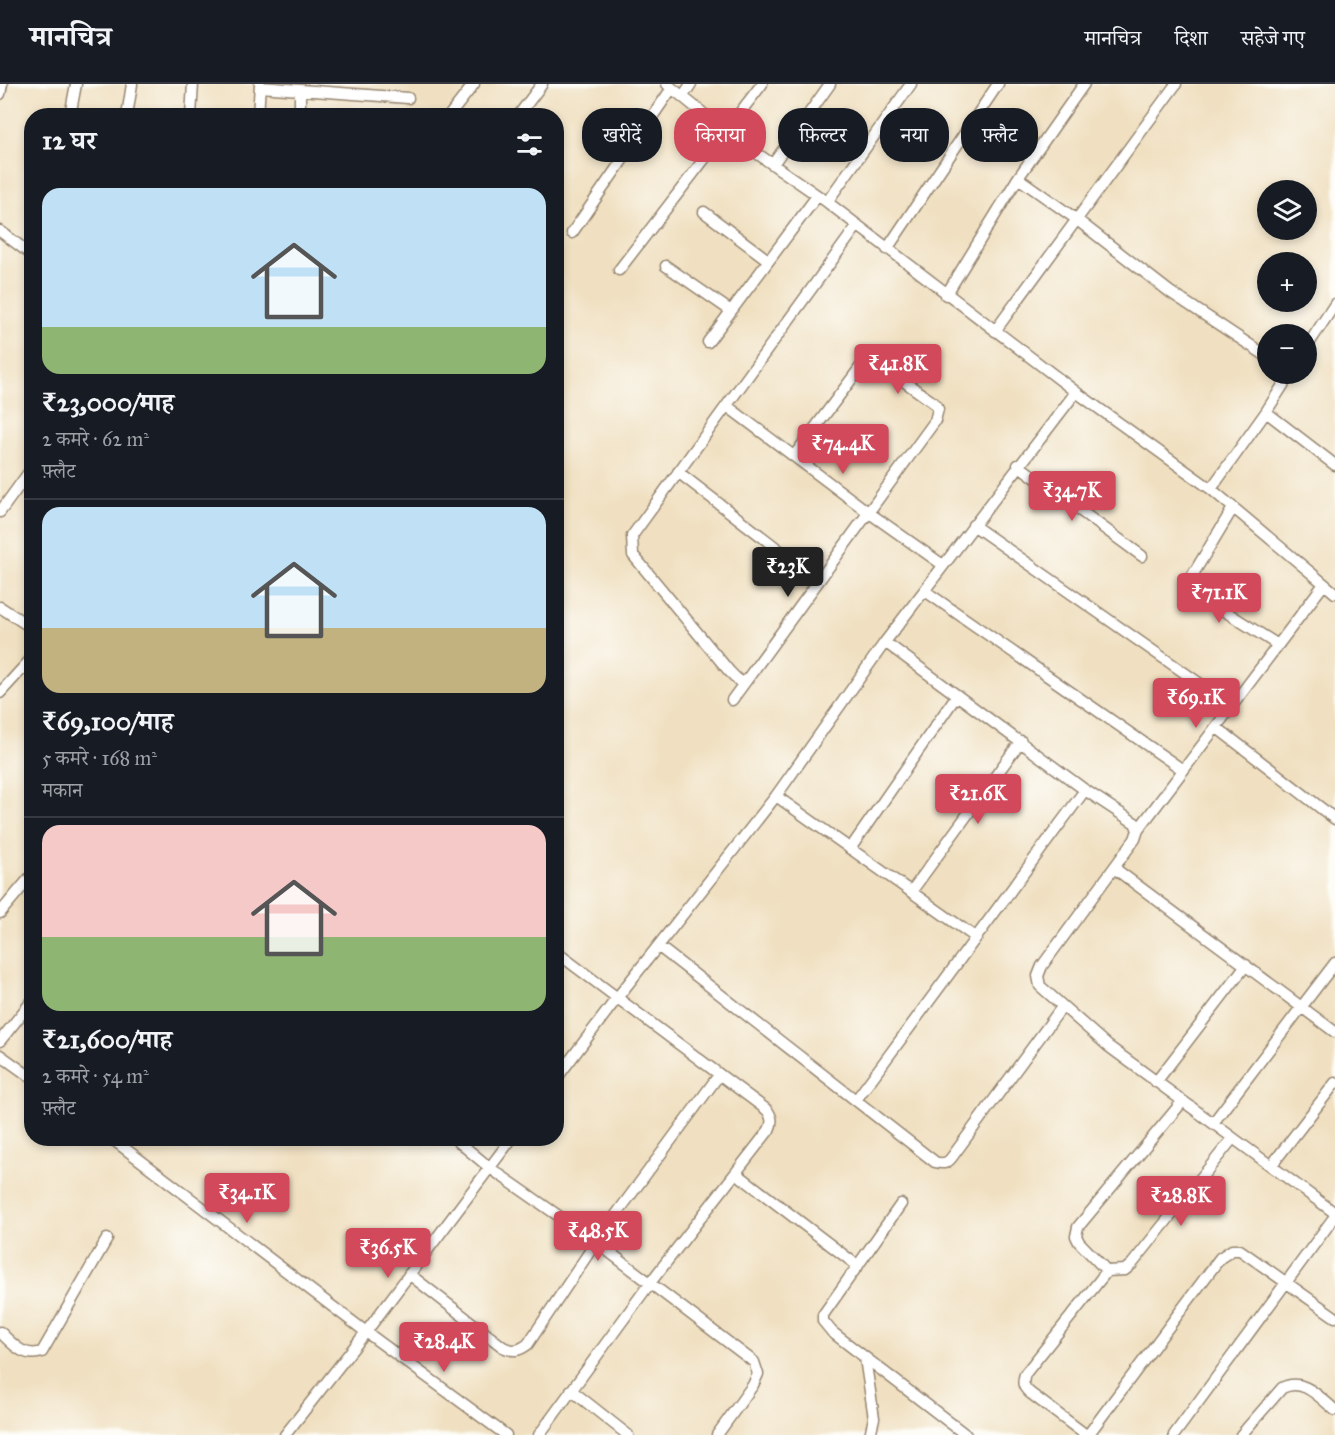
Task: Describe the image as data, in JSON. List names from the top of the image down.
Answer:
{
  "page": {
    "header": "मानचित्र",
    "nav": ["मानचित्र", "दिशा", "सहेजे गए"],
    "chip": [
      "खरीदें",
      "किराया",
      "फ़िल्टर",
      "नया",
      "फ़्लैट"
    ],
    "heading": "12 घर",
    "map_buttons": ["+", "−"],
    "list": [
      {
        "name": "₹23,000/माह",
        "note": "2 कमरे · 62 m² · फ़्लैट"
      },
      {
        "name": "₹69,100/माह",
        "note": "5 कमरे · 168 m² · मकान"
      },
      {
        "name": "₹21,600/माह",
        "note": "2 कमरे · 54 m² · फ़्लैट"
      }
    ],
    "price": [
      "₹41.8K",
      "₹74.4K",
      "₹34.7K",
      "₹23K",
      "₹71.1K",
      "₹69.1K",
      "₹21.6K",
      "₹34.1K",
      "₹28.8K",
      "₹48.5K",
      "₹36.5K",
      "₹28.4K"
    ]
  }
}
